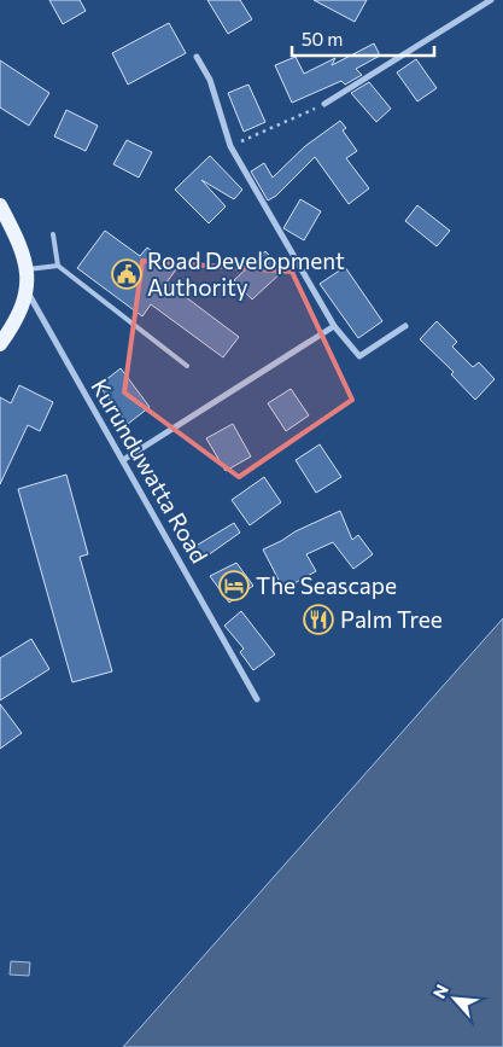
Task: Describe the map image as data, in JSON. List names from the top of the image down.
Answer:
{
  "streets": {
    "street": ["Kurunduwatta Road"]
  },
  "places": {
    "public building": ["Road Development Authority"],
    "hotel": ["The Seascape"],
    "restaurant": ["Palm Tree"]
  },
  "scale_bar": "50 m",
  "north": "top left"
}
